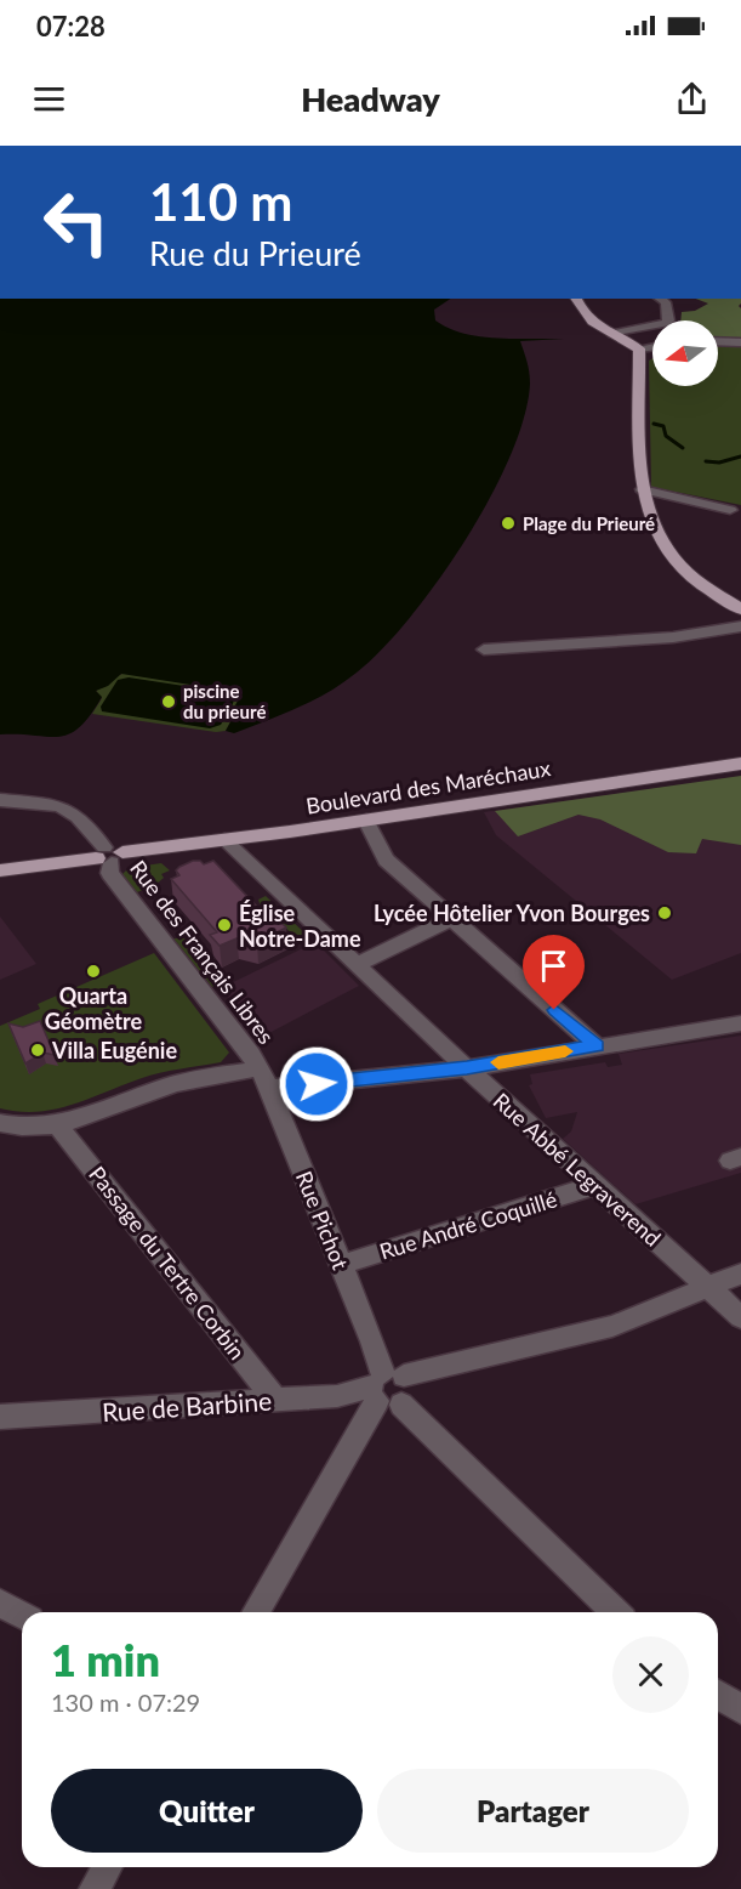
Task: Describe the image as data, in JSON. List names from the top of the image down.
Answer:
{
  "streets": {
    "main road": ["Boulevard des Maréchaux"],
    "street": [
      "Rue des Français Libres",
      "Rue Abbé Legraverend",
      "Rue Pichot",
      "Rue André Coquillé",
      "Passage du Tertre Corbin",
      "Rue de Barbine"
    ]
  },
  "crossings": [
    ["Boulevard des Maréchaux", "Rue des Français Libres"],
    ["Boulevard des Maréchaux", "Rue Abbé Legraverend"],
    ["Rue des Français Libres", "Rue Pichot"],
    ["Rue Abbé Legraverend", "Rue André Coquillé"],
    ["Rue Abbé Legraverend", "Rue de Barbine"],
    ["Rue Pichot", "Rue André Coquillé"],
    ["Rue Pichot", "Rue de Barbine"],
    ["Passage du Tertre Corbin", "Rue de Barbine"]
  ],
  "places": [
    "Plage du Prieuré",
    "piscine du prieuré",
    "Lycée Hôtelier Yvon Bourges",
    "Église Notre-Dame",
    "Quarta Géomètre",
    "Villa Eugénie"
  ],
  "north": "left",
  "page": {
    "status": "07:28",
    "header": "Headway",
    "turn": ["110 m", "Rue du Prieuré"],
    "heading": ["1 min", "130 m · 07:29"],
    "buttons": ["Quitter", "Partager"]
  }
}
